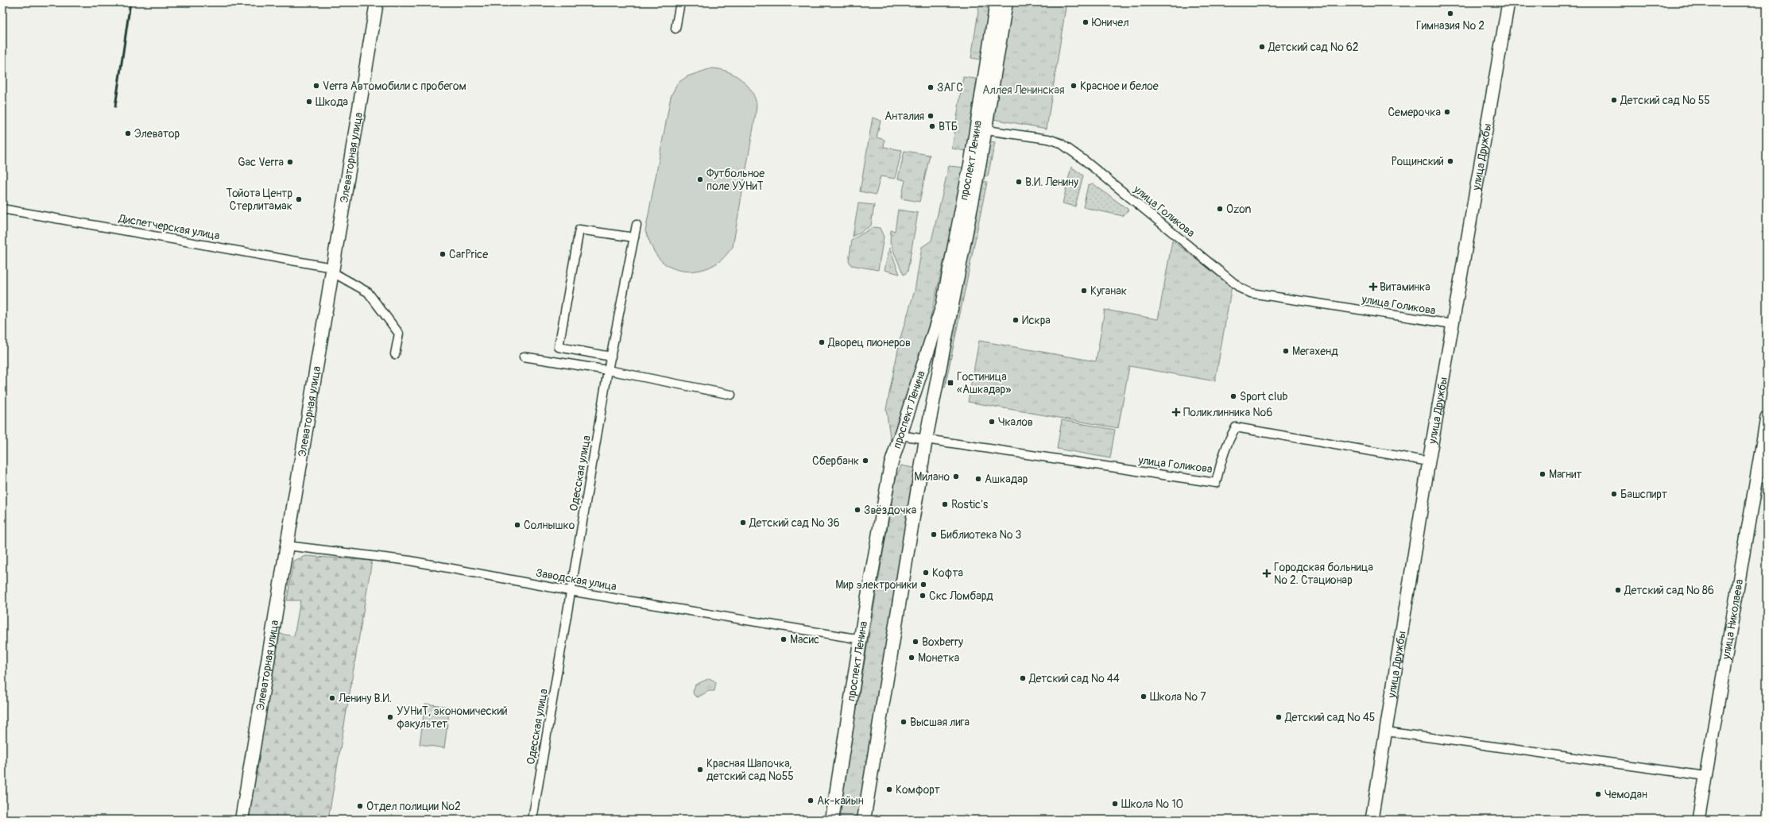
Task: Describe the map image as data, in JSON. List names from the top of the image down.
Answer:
{
  "streets": {
    "main road": [
      "Элеваторная улица",
      "улица Дружбы",
      "проспект Ленина",
      "улица Николаева"
    ],
    "street": [
      "улица Голикова",
      "Диспетчерская улица",
      "Одесская улица",
      "Заводская улица"
    ]
  },
  "crossings": [
    ["Элеваторная улица", "Диспетчерская улица"],
    ["Элеваторная улица", "Заводская улица"],
    ["улица Дружбы", "улица Голикова"],
    ["проспект Ленина", "улица Голикова"],
    ["проспект Ленина", "Заводская улица"],
    ["Одесская улица", "Заводская улица"]
  ],
  "parks": ["Аллея Ленинская"],
  "places": {
    "other": [
      "Гимназия № 2",
      "Юничел",
      "Детский сад № 62",
      "Verra Автомобили с пробегом",
      "Красное и белое",
      "ЗАГС",
      "Детский сад № 55",
      "Шкода",
      "Семерочка",
      "Анталия",
      "ВТБ",
      "Элеватор",
      "Рощинский",
      "Gac Verra",
      "Футбольное поле УУНиТ",
      "В.И. Ленину",
      "Тойота Центр Стерлитамак",
      "Ozon",
      "CarPrice",
      "Куганак",
      "Искра",
      "Дворец пионеров",
      "Мегахенд",
      "Sport club",
      "Чкалов",
      "Сбербанк",
      "Магнит",
      "Милано",
      "Ашкадар",
      "Башспирт",
      "Rostic's",
      "Звёздочка",
      "Детский сад № 36",
      "Солнышко",
      "Библиотека № 3",
      "Кофта",
      "Мир электроники",
      "Детский сад № 86",
      "Скс Ломбард",
      "Масис",
      "Boxberry",
      "Монетка",
      "Детский сад № 44",
      "Школа № 7",
      "Ленину В.И.",
      "УУНиТ, экономический факультет",
      "Детский сад № 45",
      "Высшая лига",
      "Красная Шапочка, детский сад №55",
      "Комфорт",
      "Чемодан",
      "Ак-кайын",
      "Школа № 10",
      "Отдел полиции №2"
    ],
    "health": ["Витаминка", "Поликлинника №6", "Городская больница № 2. Стационар"],
    "transit": ["Гостиница «Ашкадар»"]
  }
}
